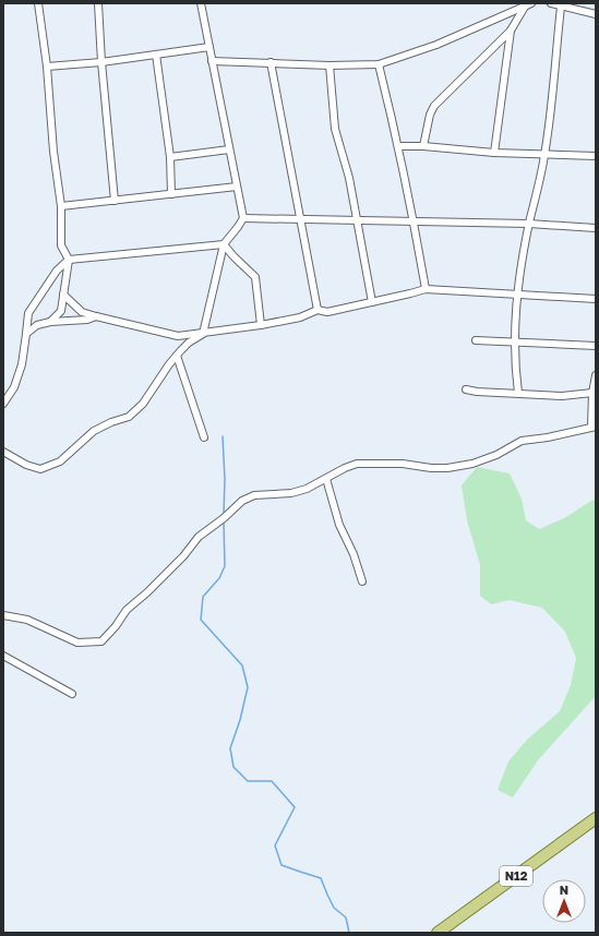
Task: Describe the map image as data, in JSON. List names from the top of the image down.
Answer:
{
  "streets": {
    "main road": ["N12"]
  },
  "north": "top"
}
